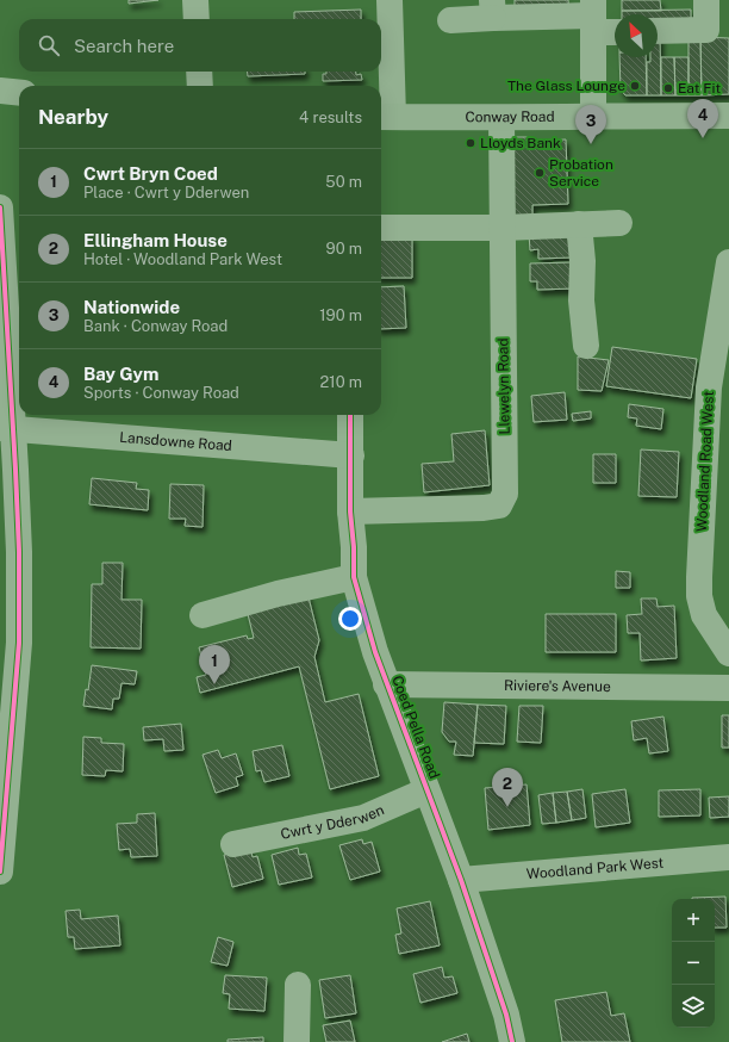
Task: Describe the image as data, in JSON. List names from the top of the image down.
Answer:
{
  "streets": {
    "main road": ["Conway Road"],
    "street": [
      "Llewelyn Road",
      "Lansdowne Road",
      "Woodland Road West",
      "Riviere's Avenue",
      "Coed Pella Road",
      "Cwrt y Dderwen",
      "Woodland Park West"
    ]
  },
  "crossings": [
    ["Conway Road", "Llewelyn Road"],
    ["Llewelyn Road", "Coed Pella Road"],
    ["Lansdowne Road", "Coed Pella Road"],
    ["Riviere's Avenue", "Coed Pella Road"],
    ["Coed Pella Road", "Cwrt y Dderwen"],
    ["Coed Pella Road", "Woodland Park West"]
  ],
  "places": [
    "The Glass Lounge",
    "Eat Fit",
    "Lloyds Bank",
    "Probation Service"
  ],
  "north": "top left",
  "page": {
    "search": "Search here",
    "heading": ["Nearby", "4 results"],
    "pins": [
      "4",
      "3",
      "1",
      "2"
    ],
    "list": [
      {
        "mark": "1",
        "name": "Cwrt Bryn Coed",
        "note": "Place · Cwrt y Dderwen",
        "value": "50 m"
      },
      {
        "mark": "2",
        "name": "Ellingham House",
        "note": "Hotel · Woodland Park West",
        "value": "90 m"
      },
      {
        "mark": "3",
        "name": "Nationwide",
        "note": "Bank · Conway Road",
        "value": "190 m"
      },
      {
        "mark": "4",
        "name": "Bay Gym",
        "note": "Sports · Conway Road",
        "value": "210 m"
      }
    ],
    "map_buttons": ["+", "−"]
  }
}
